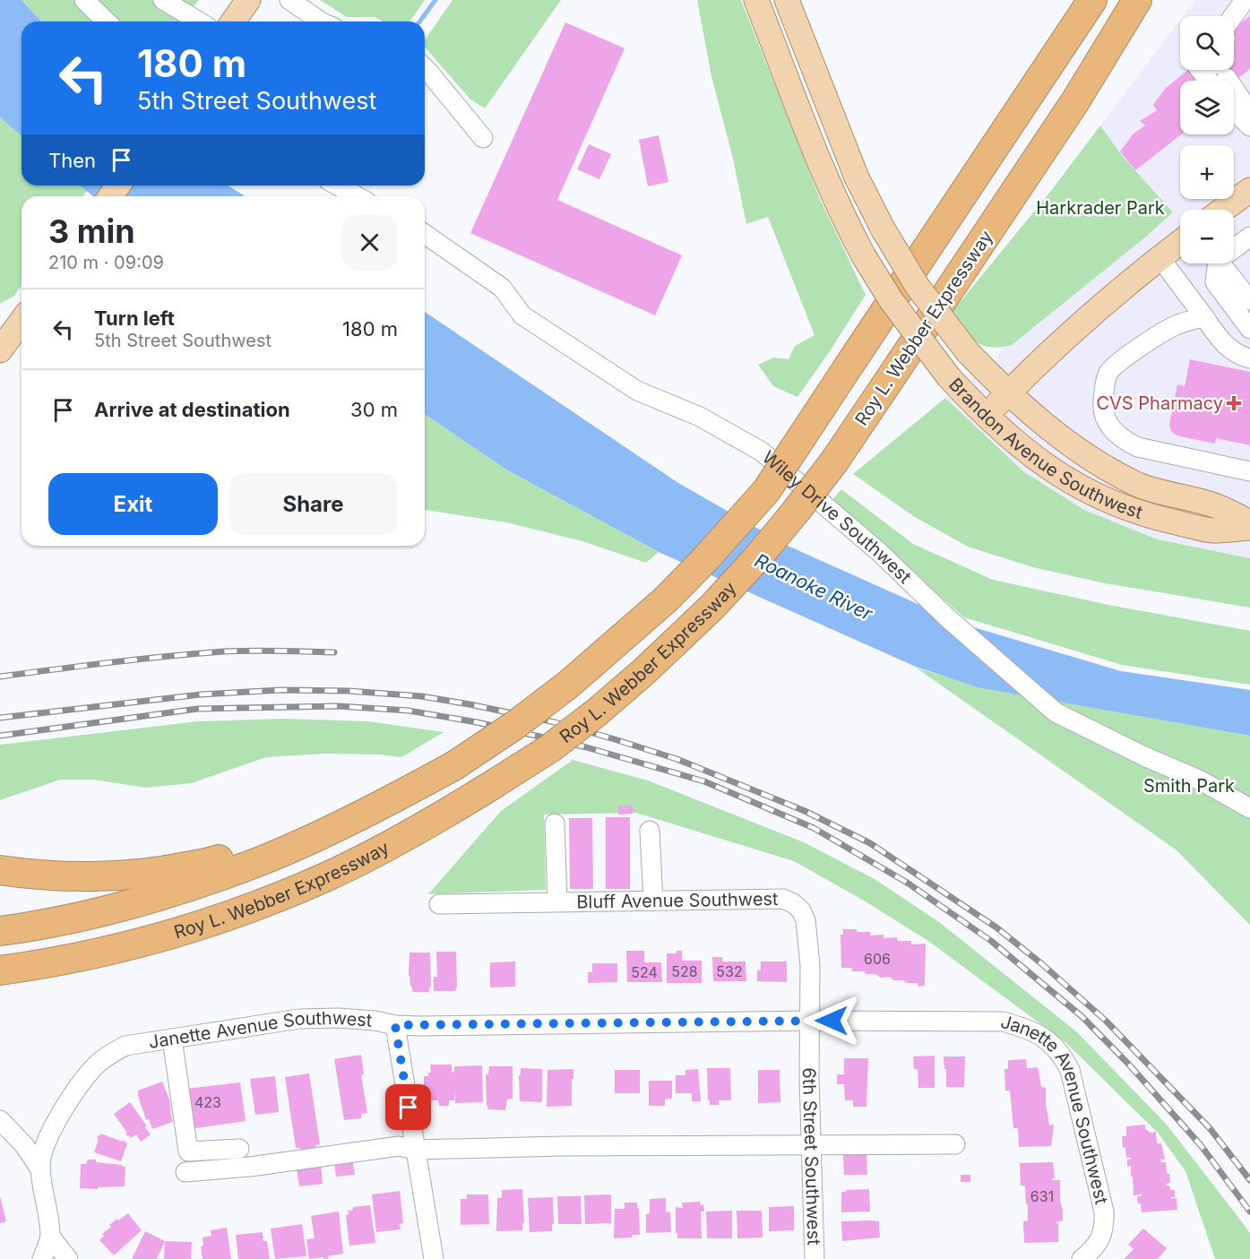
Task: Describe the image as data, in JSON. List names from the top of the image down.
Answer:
{
  "streets": {
    "highway": ["Roy L. Webber Expressway"],
    "main road": ["Brandon Avenue Southwest"],
    "street": [
      "Wiley Drive Southwest",
      "Bluff Avenue Southwest",
      "Janette Avenue Southwest",
      "6th Street Southwest"
    ]
  },
  "crossings": [
    ["Bluff Avenue Southwest", "Janette Avenue Southwest"],
    ["Bluff Avenue Southwest", "6th Street Southwest"],
    ["Janette Avenue Southwest", "6th Street Southwest"]
  ],
  "water": ["Roanoke River"],
  "parks": ["Harkrader Park", "Smith Park"],
  "places": {
    "health": ["CVS Pharmacy"]
  },
  "house_numbers": [
    "606",
    "528",
    "532",
    "524",
    "423",
    "631"
  ],
  "page": {
    "map_buttons": ["+", "−"],
    "turn": ["180 m", "5th Street Southwest"],
    "then": "Then",
    "heading": ["3 min", "210 m · 09:09"],
    "list": [
      {
        "name": "Turn left",
        "note": "5th Street Southwest",
        "value": "180 m"
      },
      {
        "name": "Arrive at destination",
        "value": "30 m"
      }
    ],
    "buttons": ["Exit", "Share"]
  }
}
